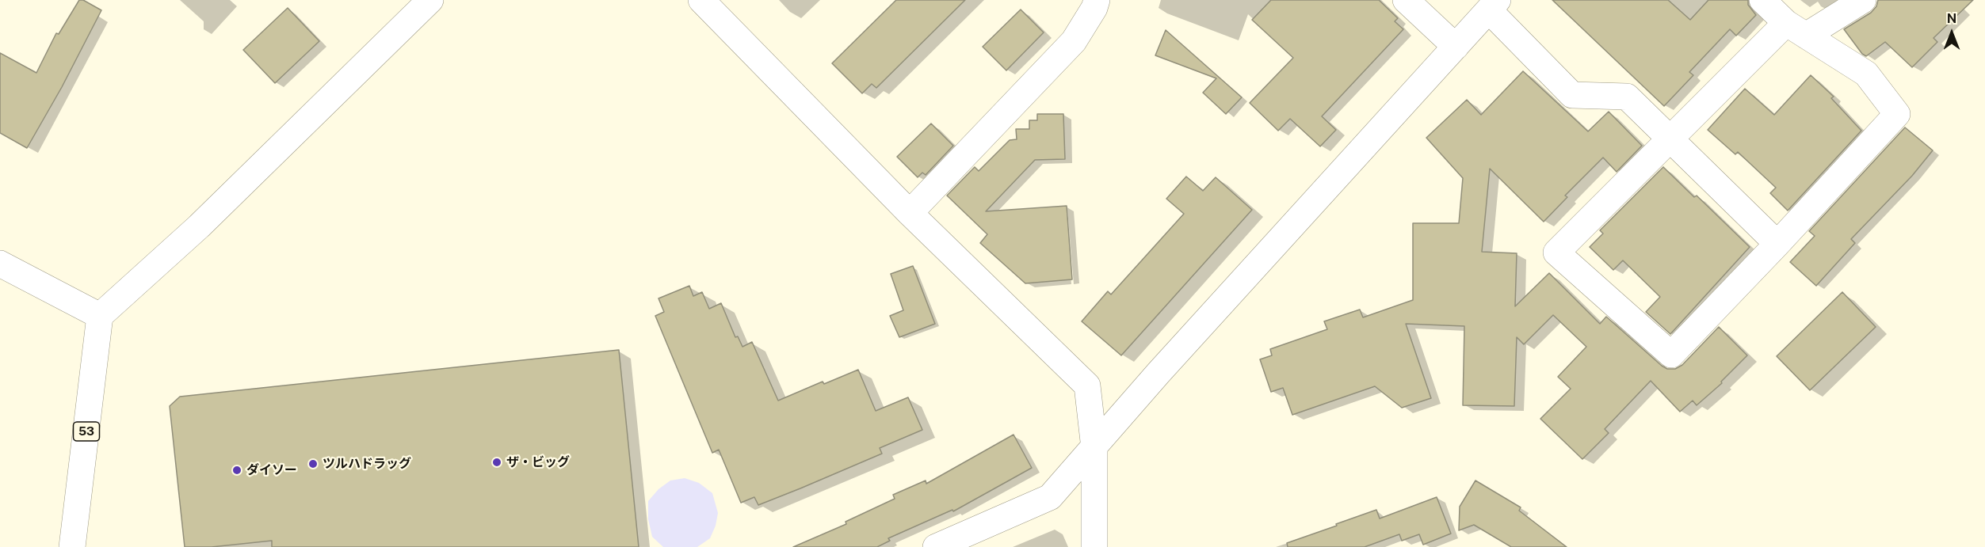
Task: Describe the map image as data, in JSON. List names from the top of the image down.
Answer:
{
  "streets": {
    "street": ["53"]
  },
  "places": ["ザ・ビッグ", "ツルハドラッグ", "ダイソー"],
  "north": "top"
}
